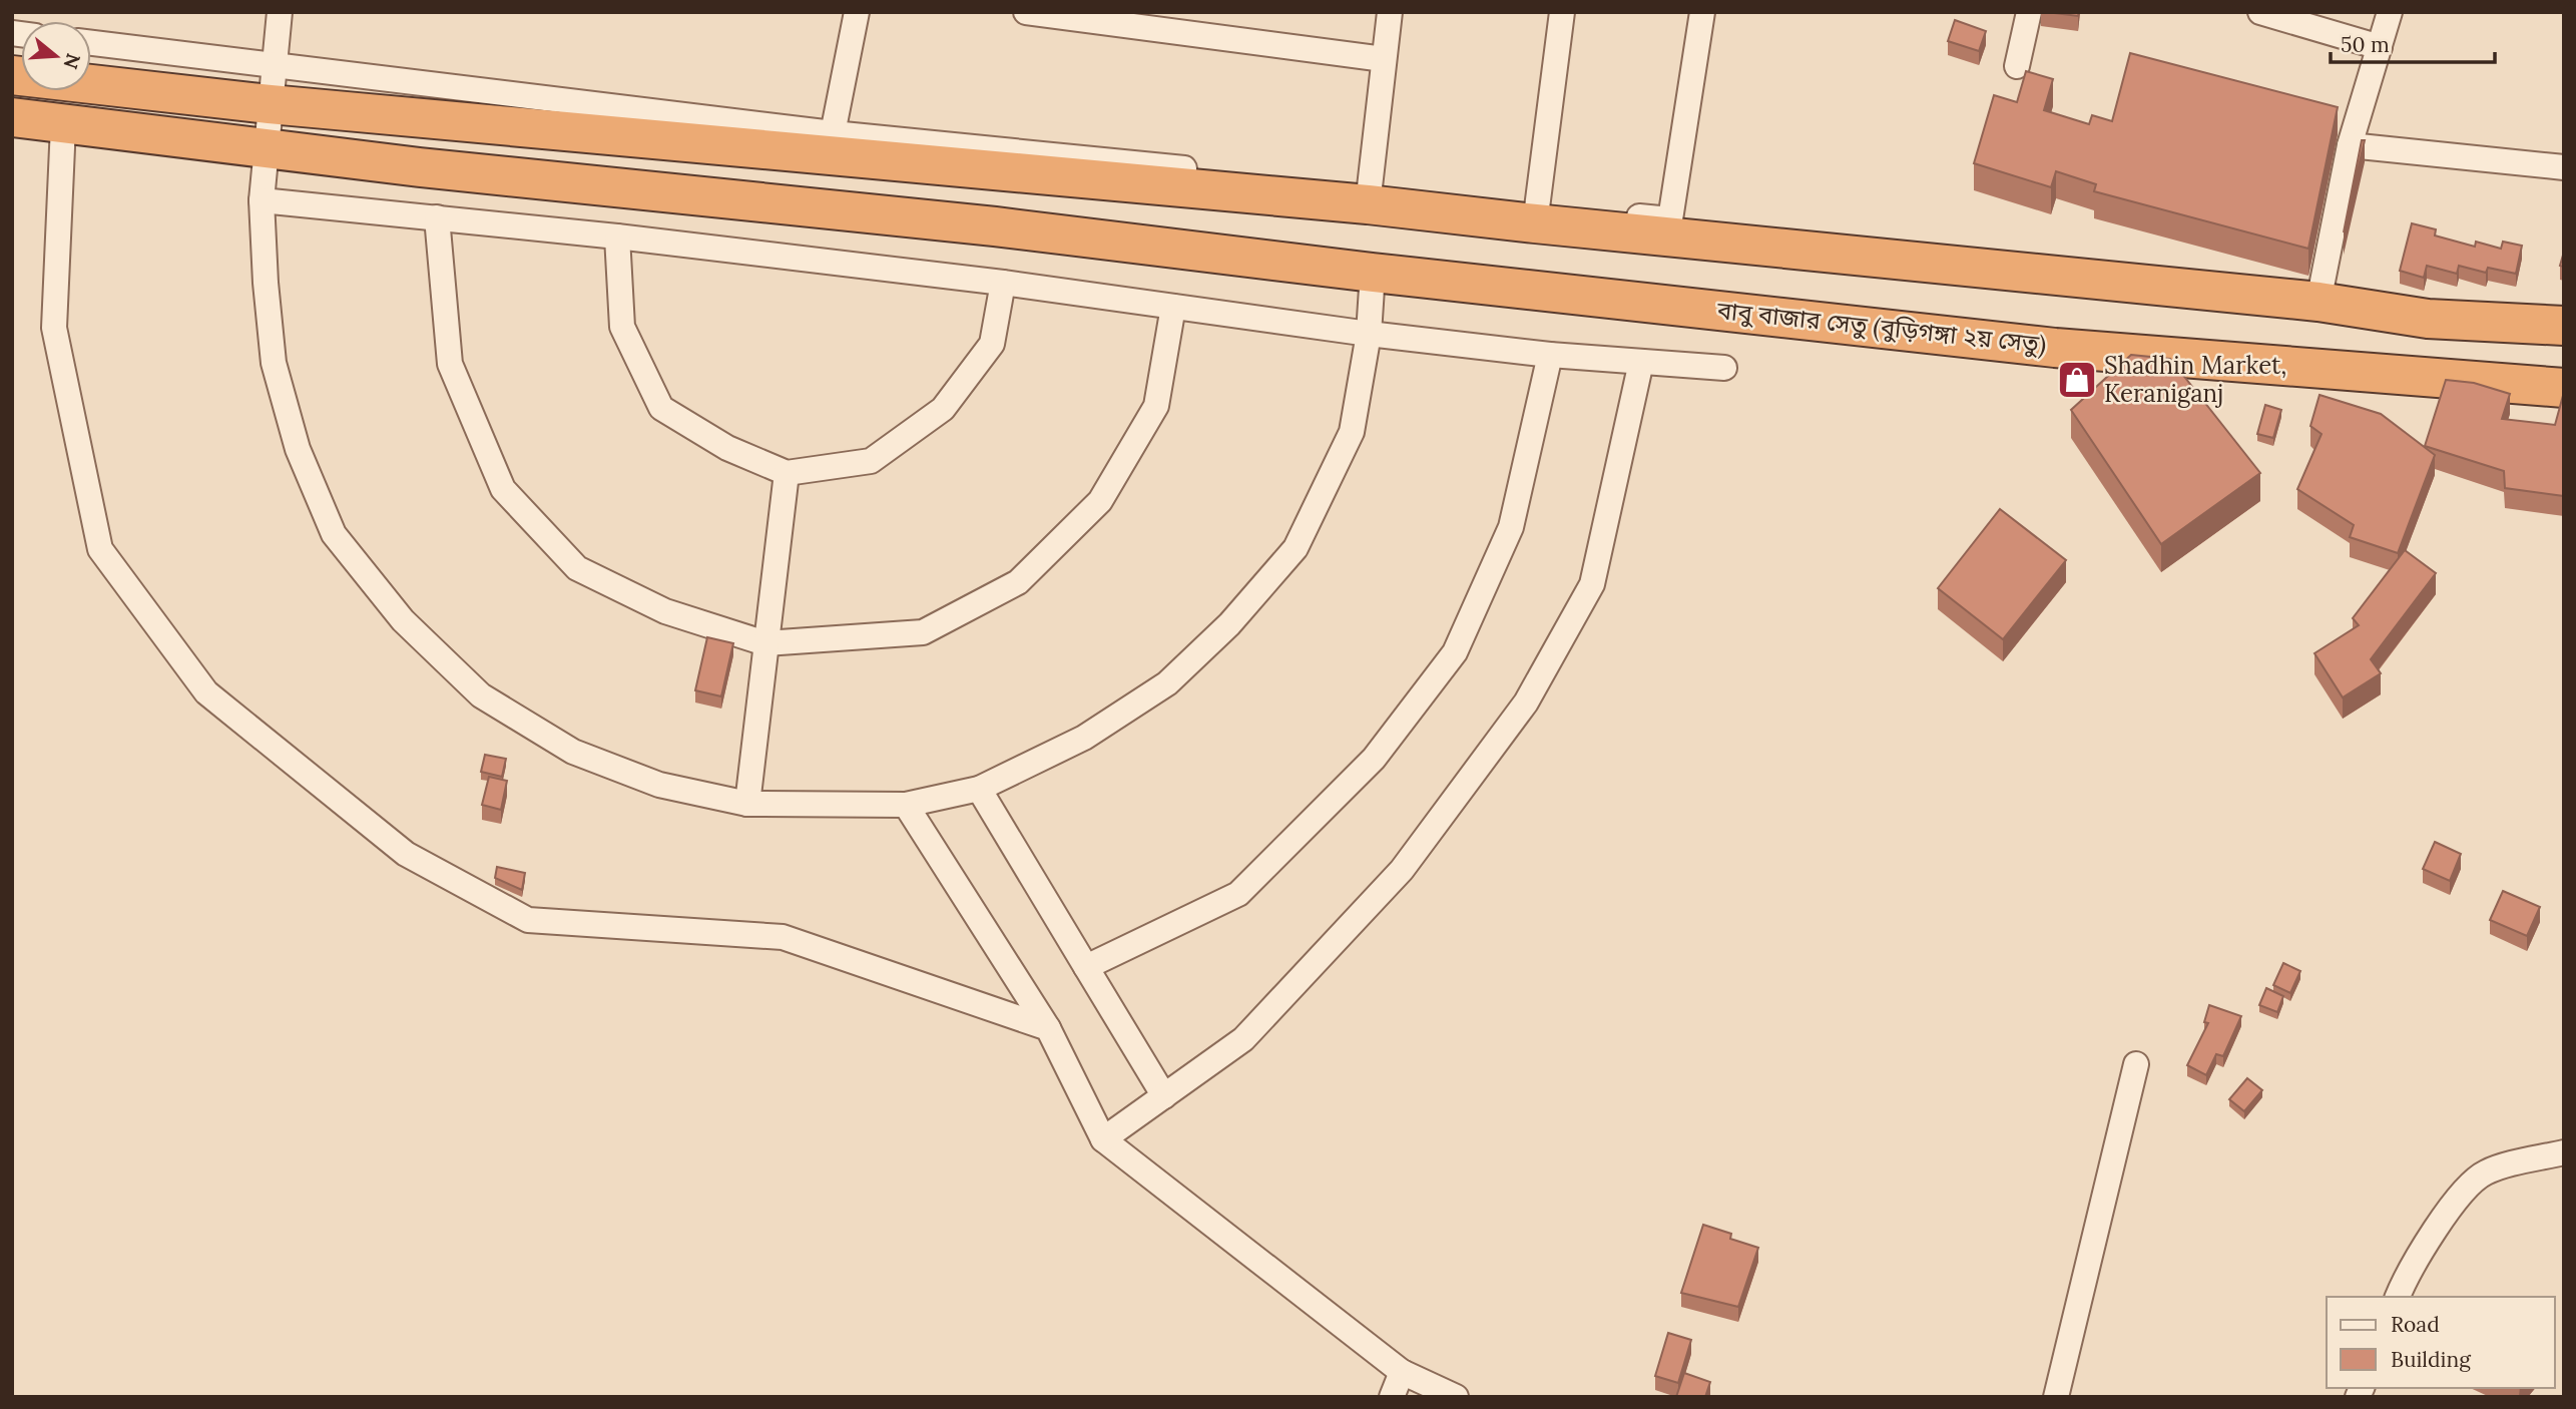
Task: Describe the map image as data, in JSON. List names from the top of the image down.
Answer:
{
  "streets": {
    "highway": ["বাবু বাজার সেতু (বুড়িগঙ্গা ২য় সেতু)"]
  },
  "places": {
    "shop": ["Shadhin Market, Keraniganj"]
  },
  "legend": ["Road", "Building"],
  "scale_bar": "50 m",
  "north": "right"
}
